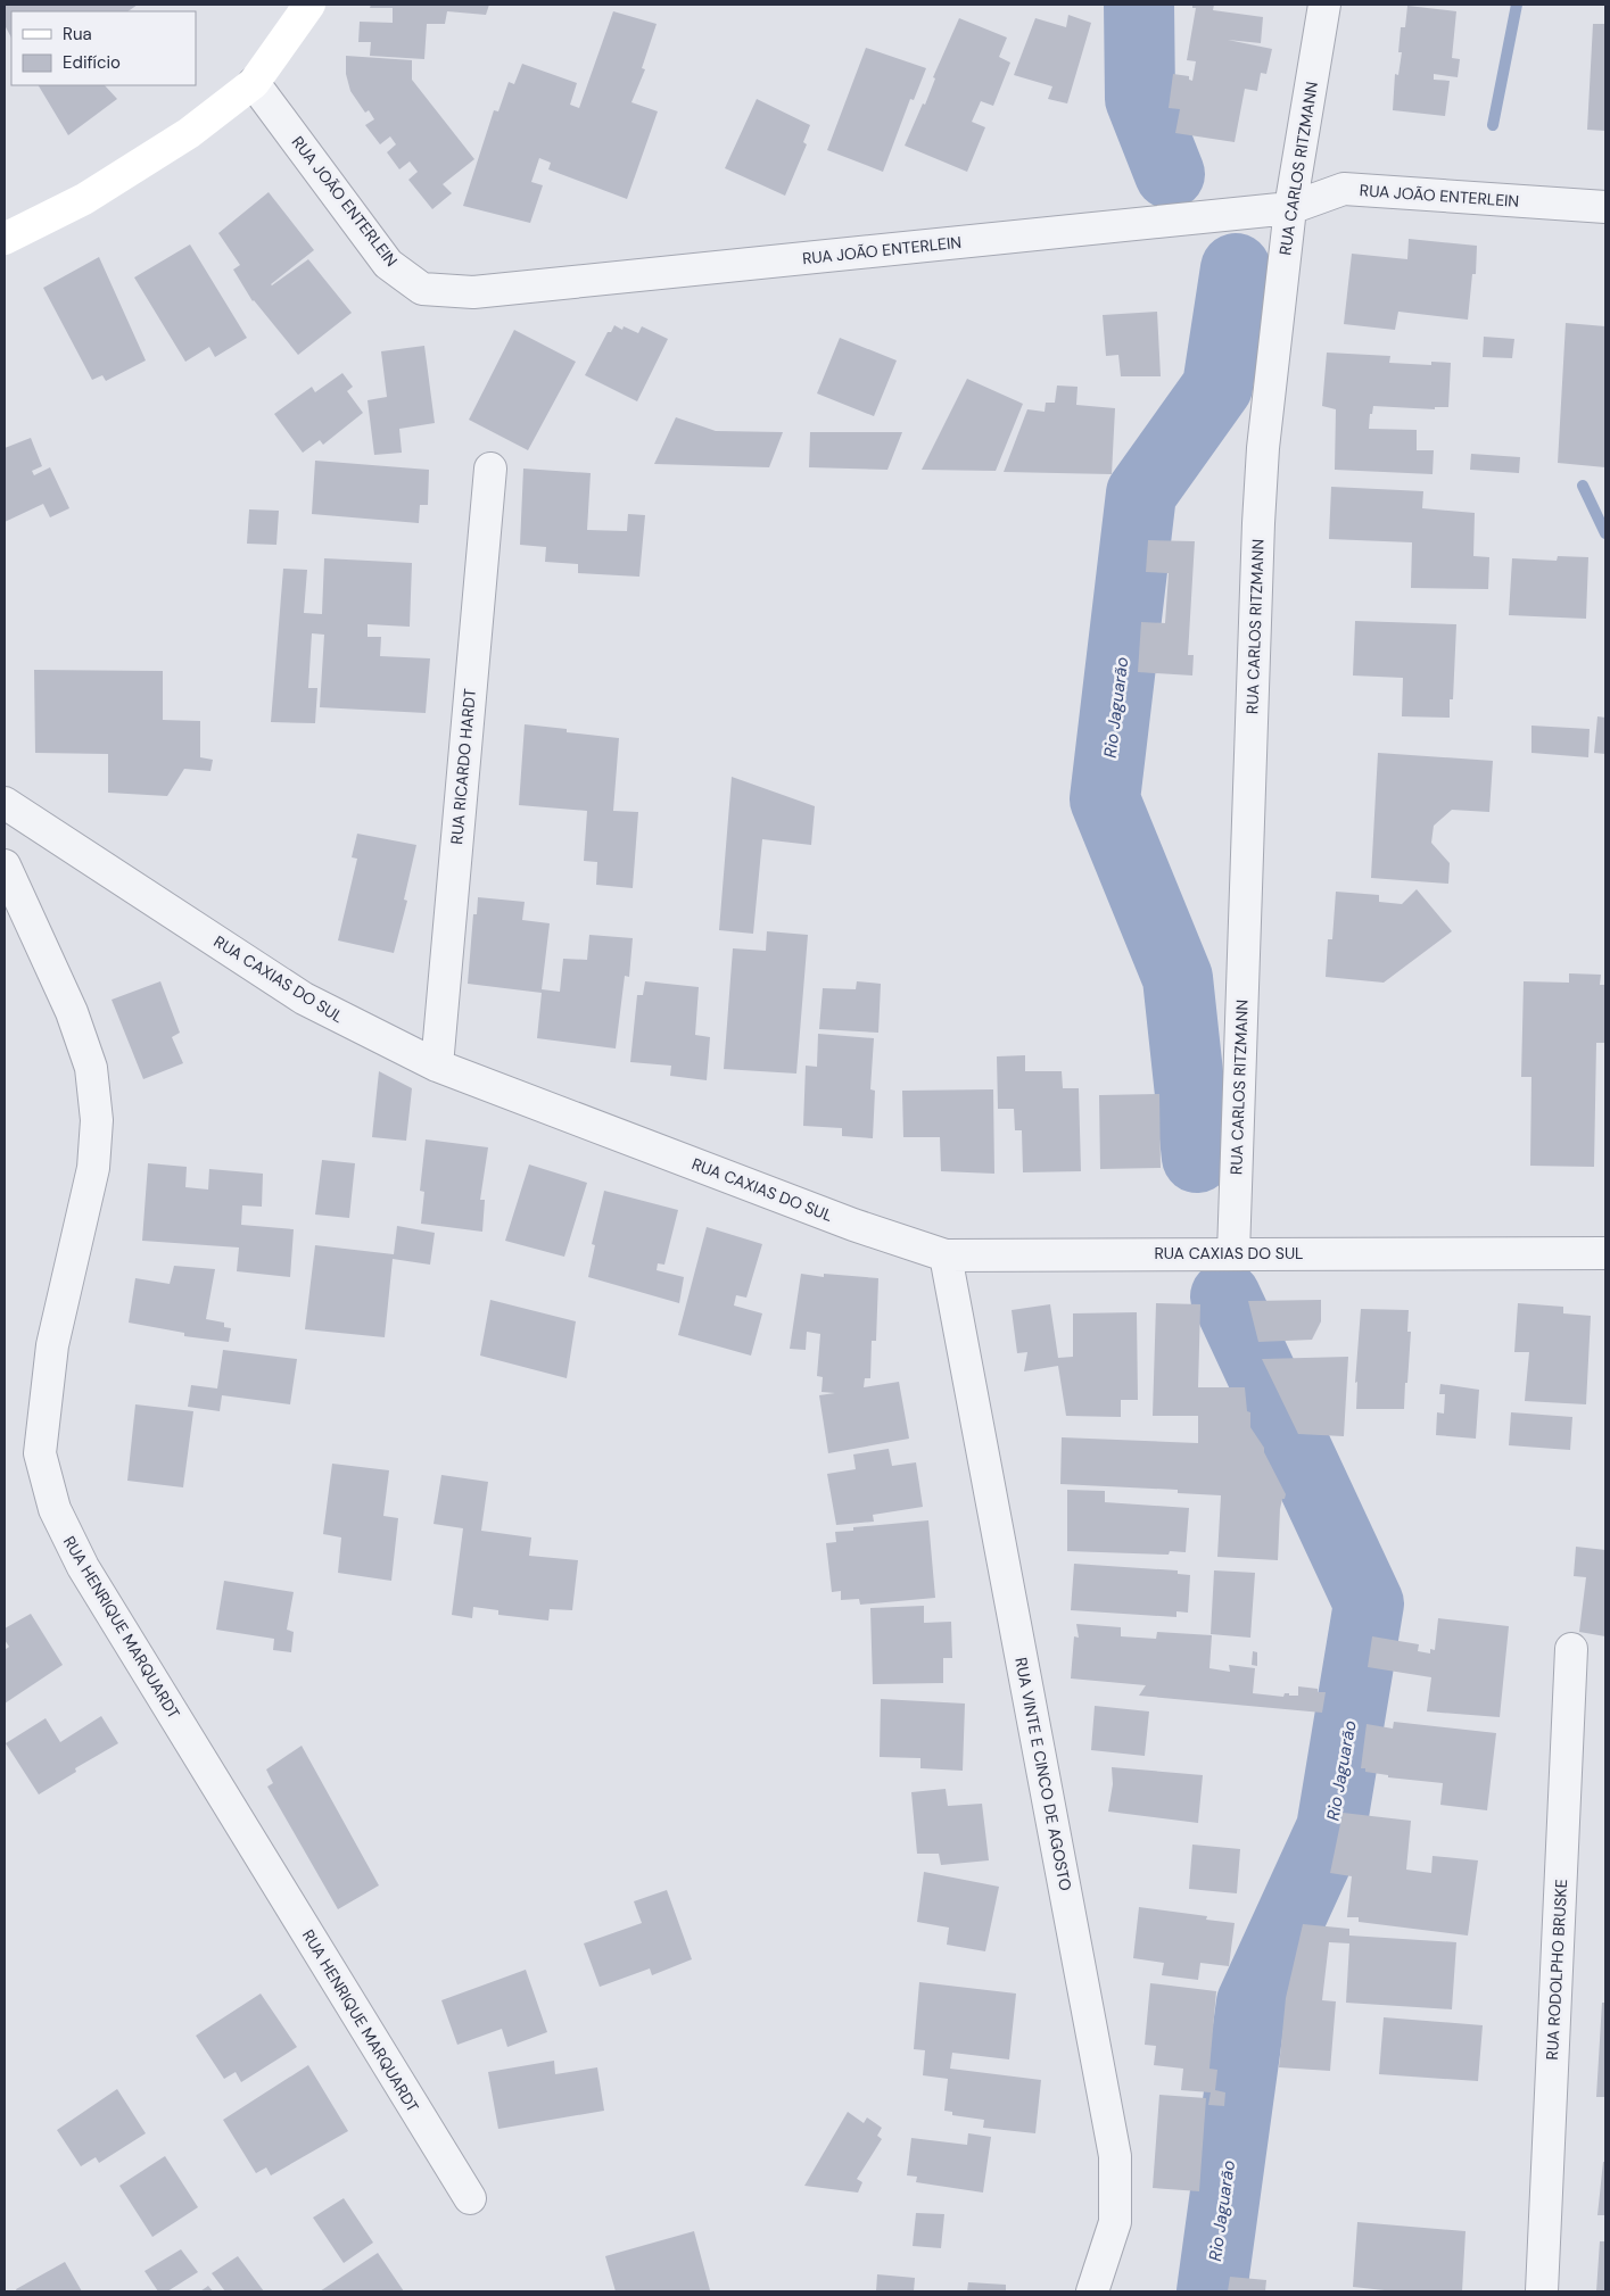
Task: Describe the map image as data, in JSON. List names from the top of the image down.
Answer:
{
  "streets": {
    "street": [
      "RUA CARLOS RITZMANN",
      "RUA JOÃO ENTERLEIN",
      "RUA RICARDO HARDT",
      "RUA CAXIAS DO SUL",
      "RUA HENRIQUE MARQUARDT",
      "RUA VINTE E CINCO DE AGOSTO",
      "RUA RODOLPHO BRUSKE"
    ]
  },
  "crossings": [
    ["RUA CARLOS RITZMANN", "RUA JOÃO ENTERLEIN"],
    ["RUA CARLOS RITZMANN", "RUA CAXIAS DO SUL"],
    ["RUA RICARDO HARDT", "RUA CAXIAS DO SUL"],
    ["RUA CAXIAS DO SUL", "RUA VINTE E CINCO DE AGOSTO"]
  ],
  "water": ["Rio Jaguarão"],
  "legend": ["Rua", "Edifício"]
}
